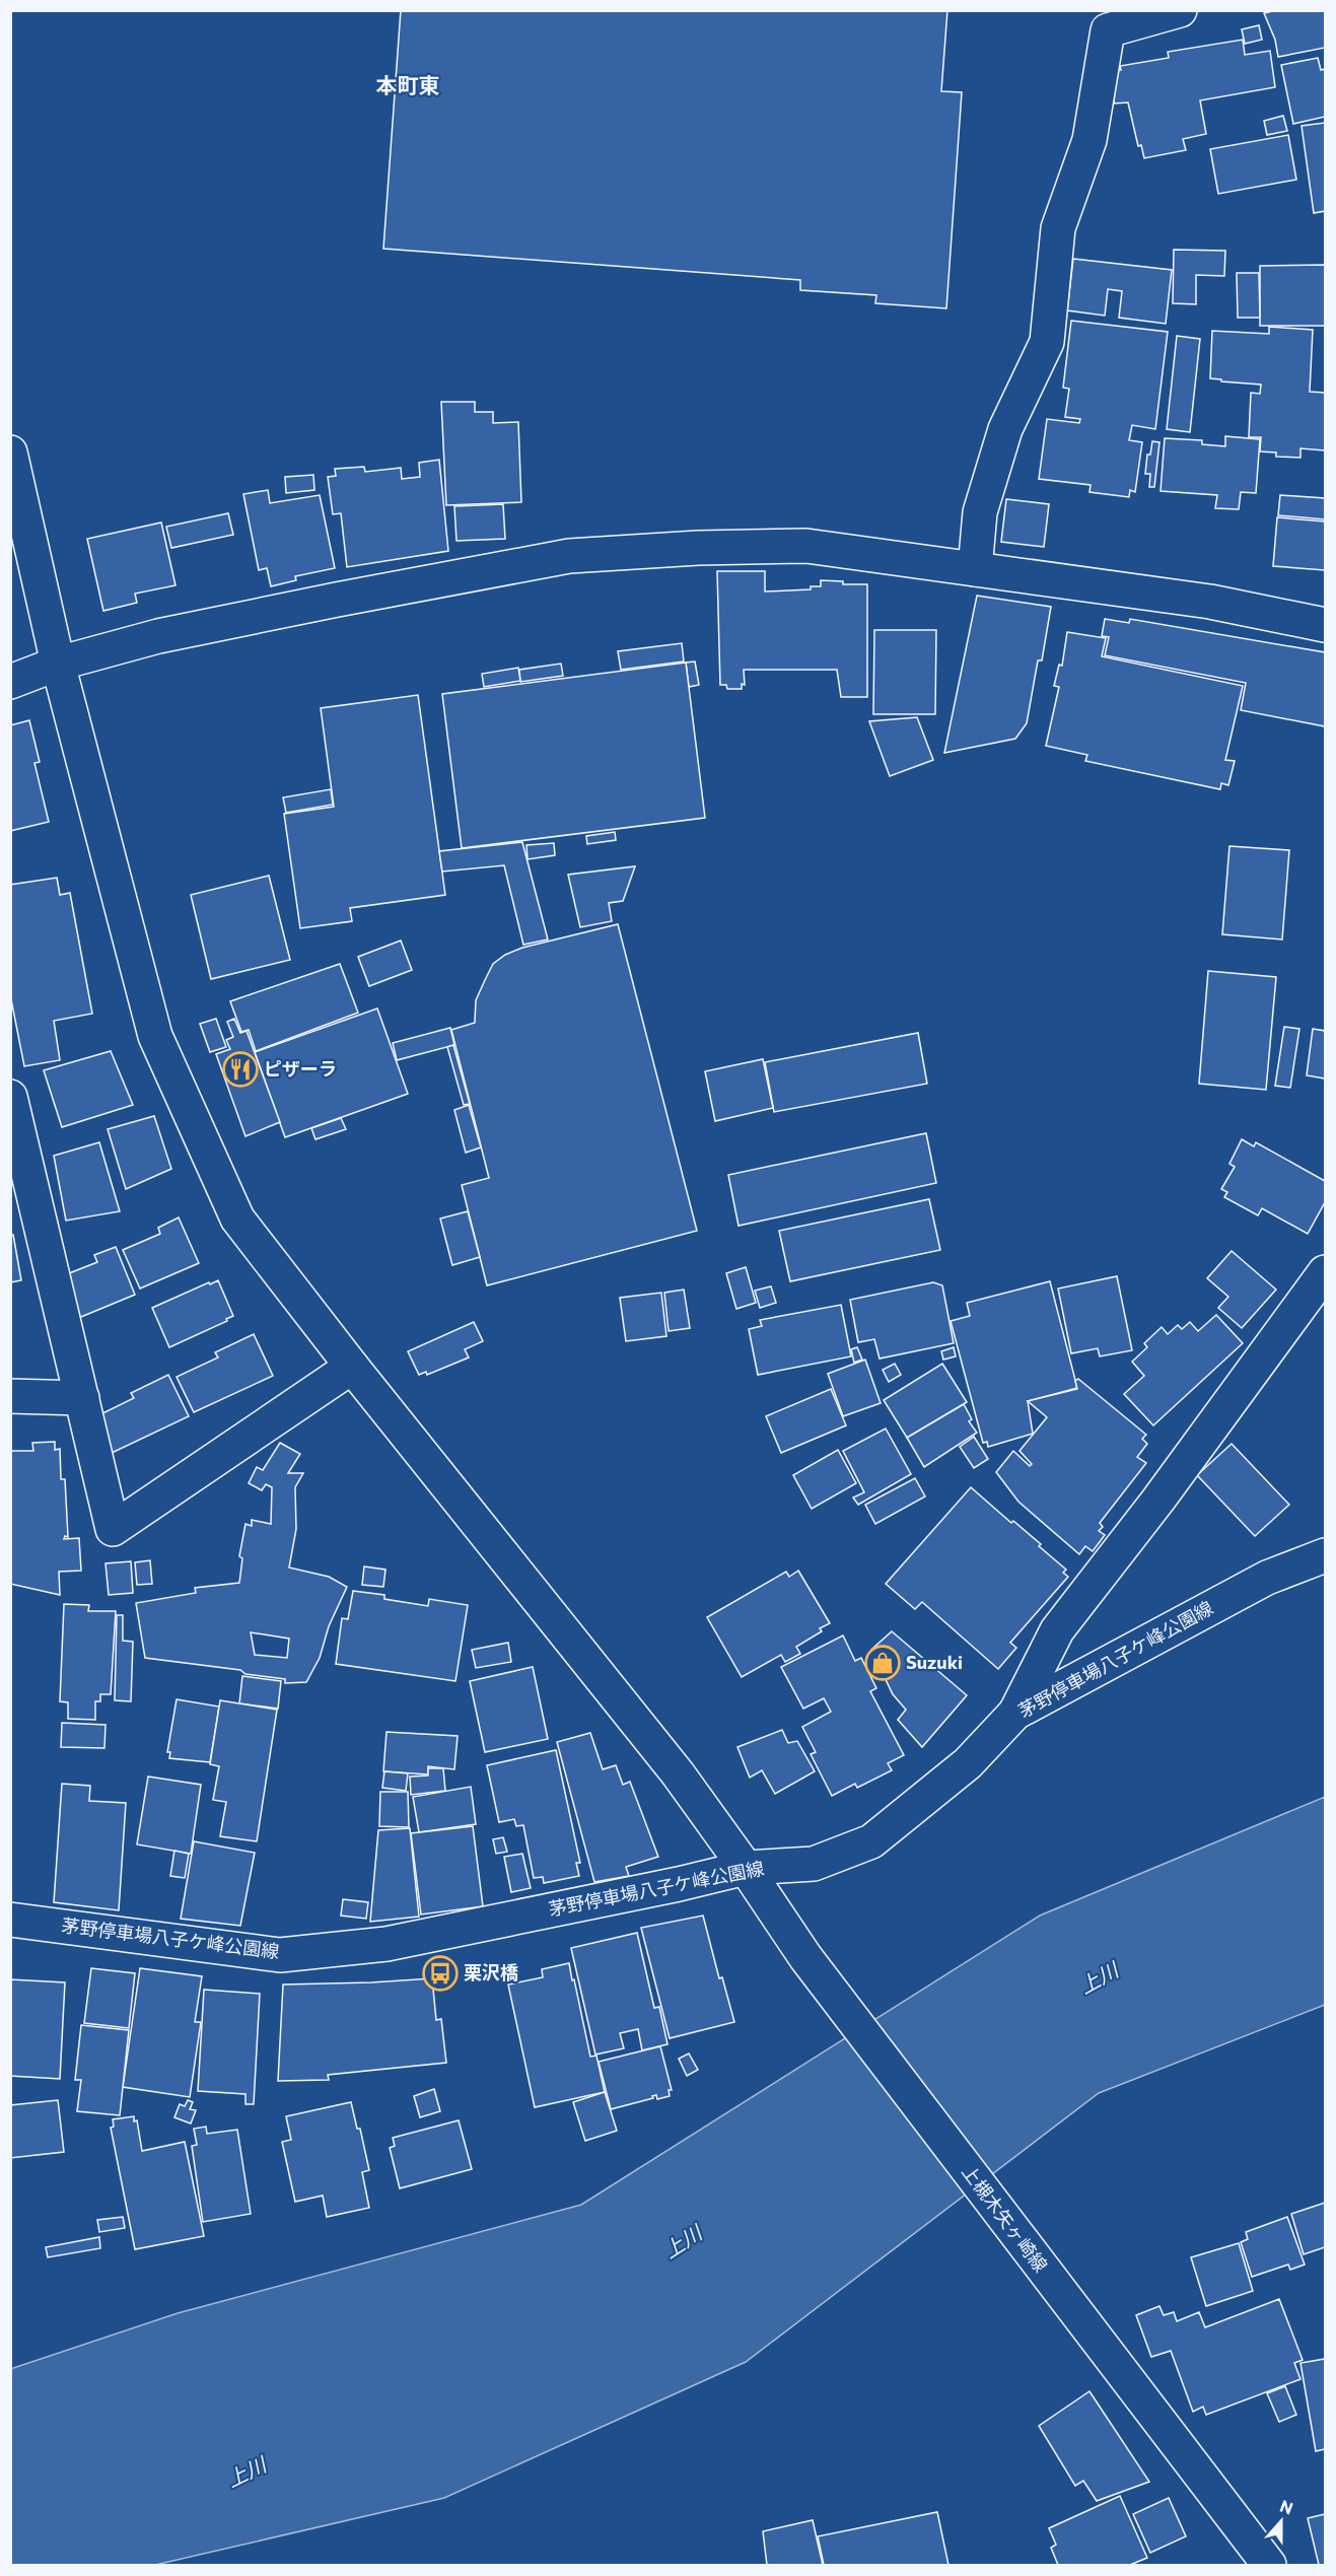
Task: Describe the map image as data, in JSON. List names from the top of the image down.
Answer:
{
  "streets": {
    "street": ["茅野停車場八子ケ峰公園線", "上槻木矢ヶ崎線"]
  },
  "crossings": [
    ["茅野停車場八子ケ峰公園線", "上槻木矢ヶ崎線"]
  ],
  "districts": ["本町東"],
  "water": ["上川"],
  "places": {
    "restaurant": ["ピザーラ"],
    "shop": ["Suzuki"],
    "bus stop": ["栗沢橋"]
  },
  "north": "top"
}
